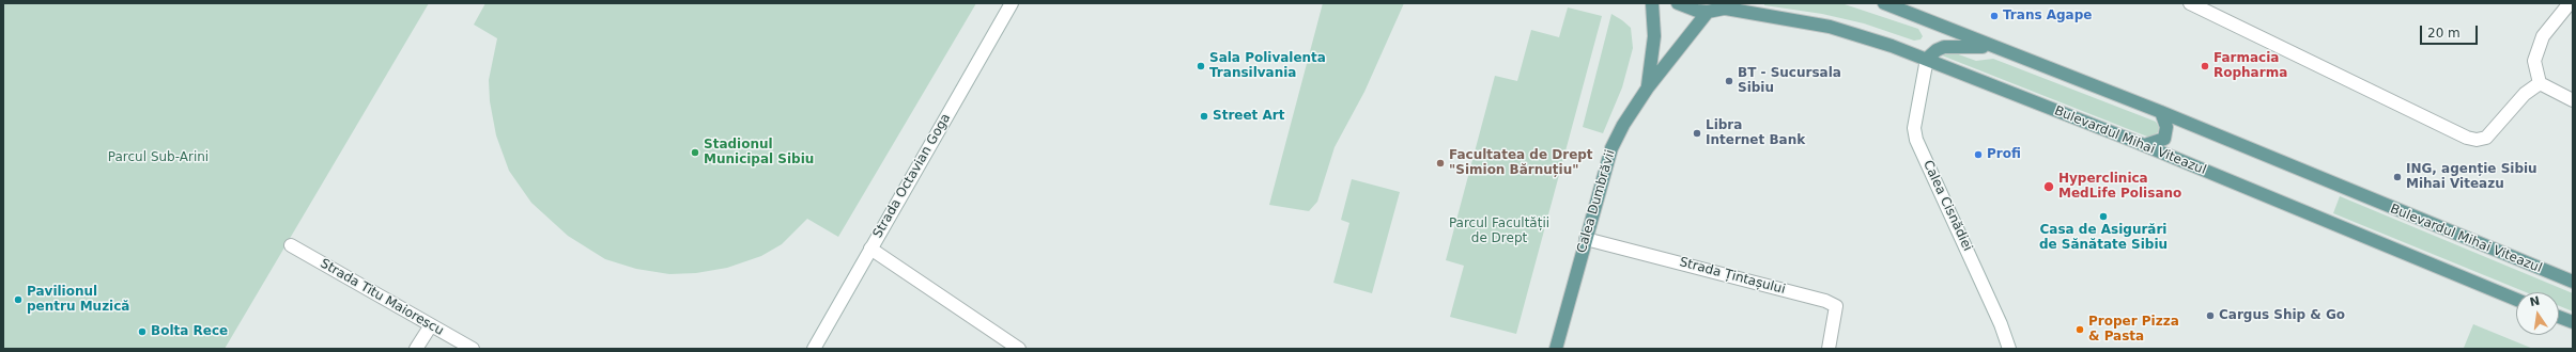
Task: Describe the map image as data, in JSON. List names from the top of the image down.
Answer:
{
  "streets": {
    "main road": ["Bulevardul Mihai Viteazul", "Calea Dumbrăvii"],
    "street": [
      "Strada Octavian Goga",
      "Calea Cisnădiei",
      "Strada Țintașului",
      "Strada Titu Maiorescu"
    ]
  },
  "crossings": [
    ["Bulevardul Mihai Viteazul", "Calea Cisnădiei"],
    ["Calea Dumbrăvii", "Strada Țintașului"]
  ],
  "parks": ["Parcul Sub-Arini", "Parcul Facultății de Drept"],
  "places": [
    "Trans Agape",
    "Sala Polivalenta Transilvania",
    "Farmacia Ropharma",
    "BT - Sucursala Sibiu",
    "Street Art",
    "Libra Internet Bank",
    "Stadionul Municipal Sibiu",
    "Profi",
    "Facultatea de Drept \"Simion Bărnuțiu\"",
    "ING, agenție Sibiu Mihai Viteazu",
    "Hyperclinica MedLife Polisano",
    "Casa de Asigurări de Sănătate Sibiu",
    "Pavilionul pentru Muzică",
    "Cargus Ship & Go",
    "Proper Pizza & Pasta",
    "Bolta Rece"
  ],
  "scale_bar": "20 m",
  "north": "top"
}
